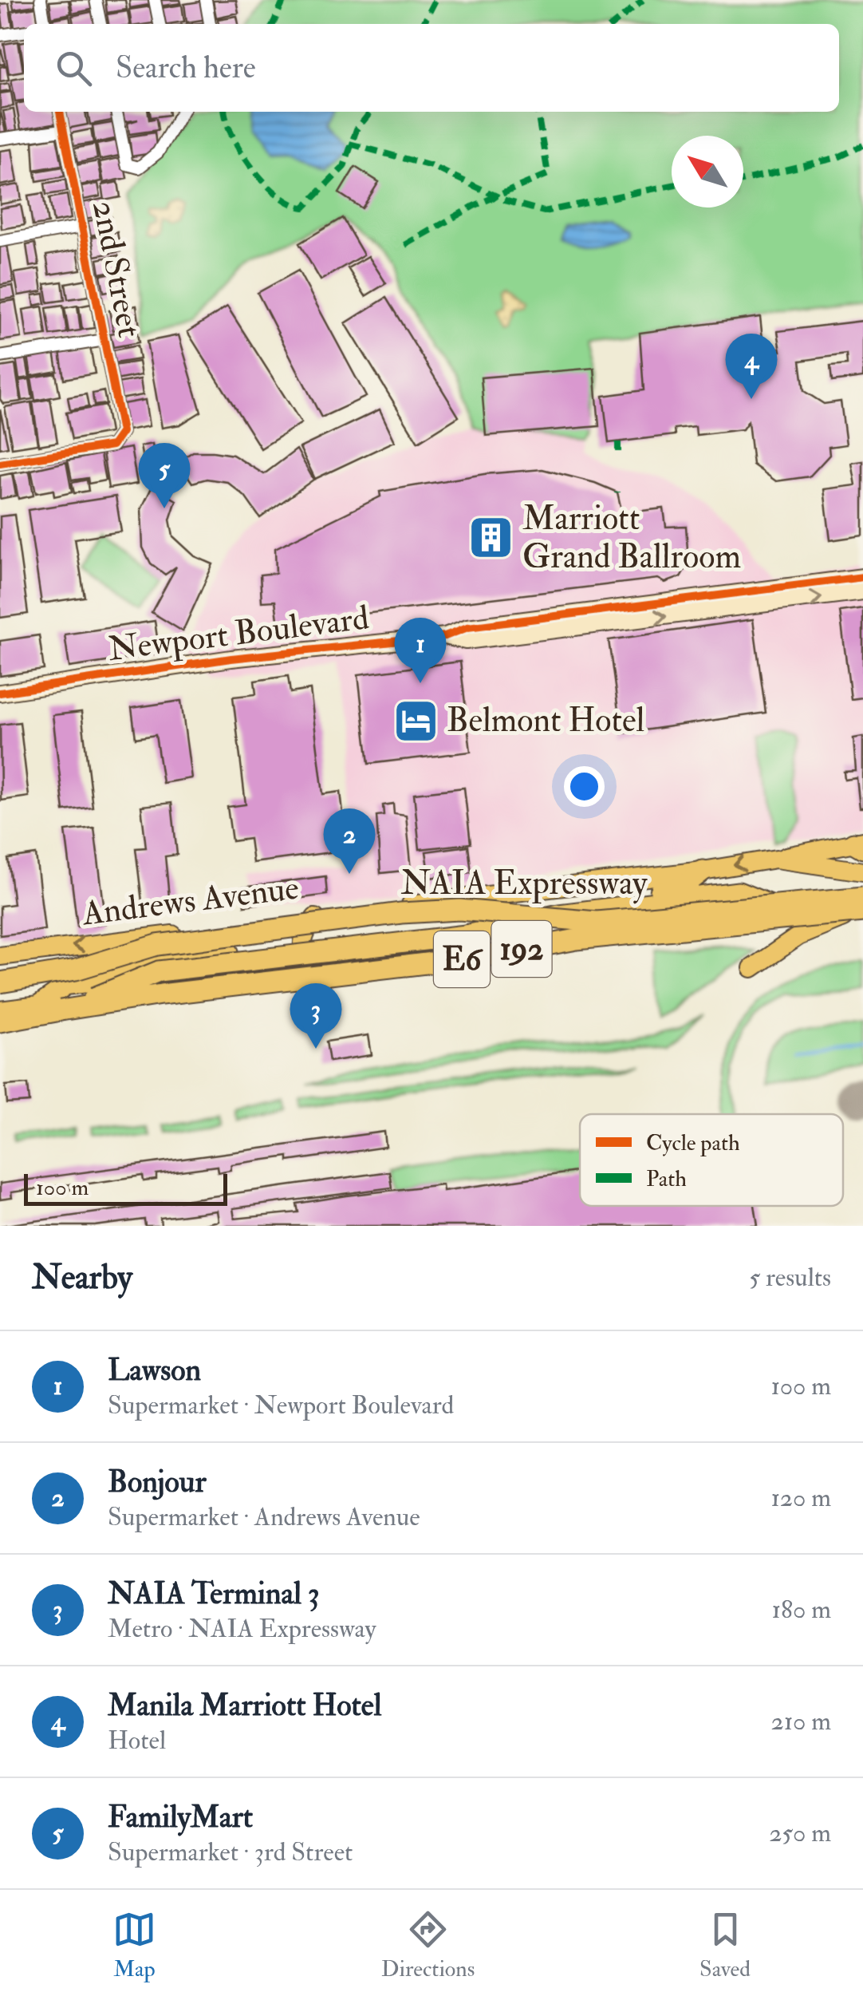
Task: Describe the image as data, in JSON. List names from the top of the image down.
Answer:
{
  "streets": {
    "highway": ["NAIA Expressway", "E6"],
    "main road": ["Andrews Avenue", "192"],
    "street": ["2nd Street", "Newport Boulevard"]
  },
  "crossings": [
    ["NAIA Expressway", "192"]
  ],
  "places": {
    "building": ["Marriott Grand Ballroom"],
    "hotel": ["Belmont Hotel"]
  },
  "legend": ["Cycle path", "Path"],
  "scale_bar": "100 m",
  "north": "top left",
  "page": {
    "search": "Search here",
    "pins": [
      "4",
      "5",
      "1",
      "2",
      "3"
    ],
    "scale": "100 m",
    "heading": ["Nearby", "5 results"],
    "list": [
      {
        "mark": "1",
        "name": "Lawson",
        "note": "Supermarket · Newport Boulevard",
        "value": "100 m"
      },
      {
        "mark": "2",
        "name": "Bonjour",
        "note": "Supermarket · Andrews Avenue",
        "value": "120 m"
      },
      {
        "mark": "3",
        "name": "NAIA Terminal 3",
        "note": "Metro · NAIA Expressway",
        "value": "180 m"
      },
      {
        "mark": "4",
        "name": "Manila Marriott Hotel",
        "note": "Hotel",
        "value": "210 m"
      },
      {
        "mark": "5",
        "name": "FamilyMart",
        "note": "Supermarket · 3rd Street",
        "value": "250 m"
      }
    ],
    "nav": ["Map", "Directions", "Saved"]
  }
}
